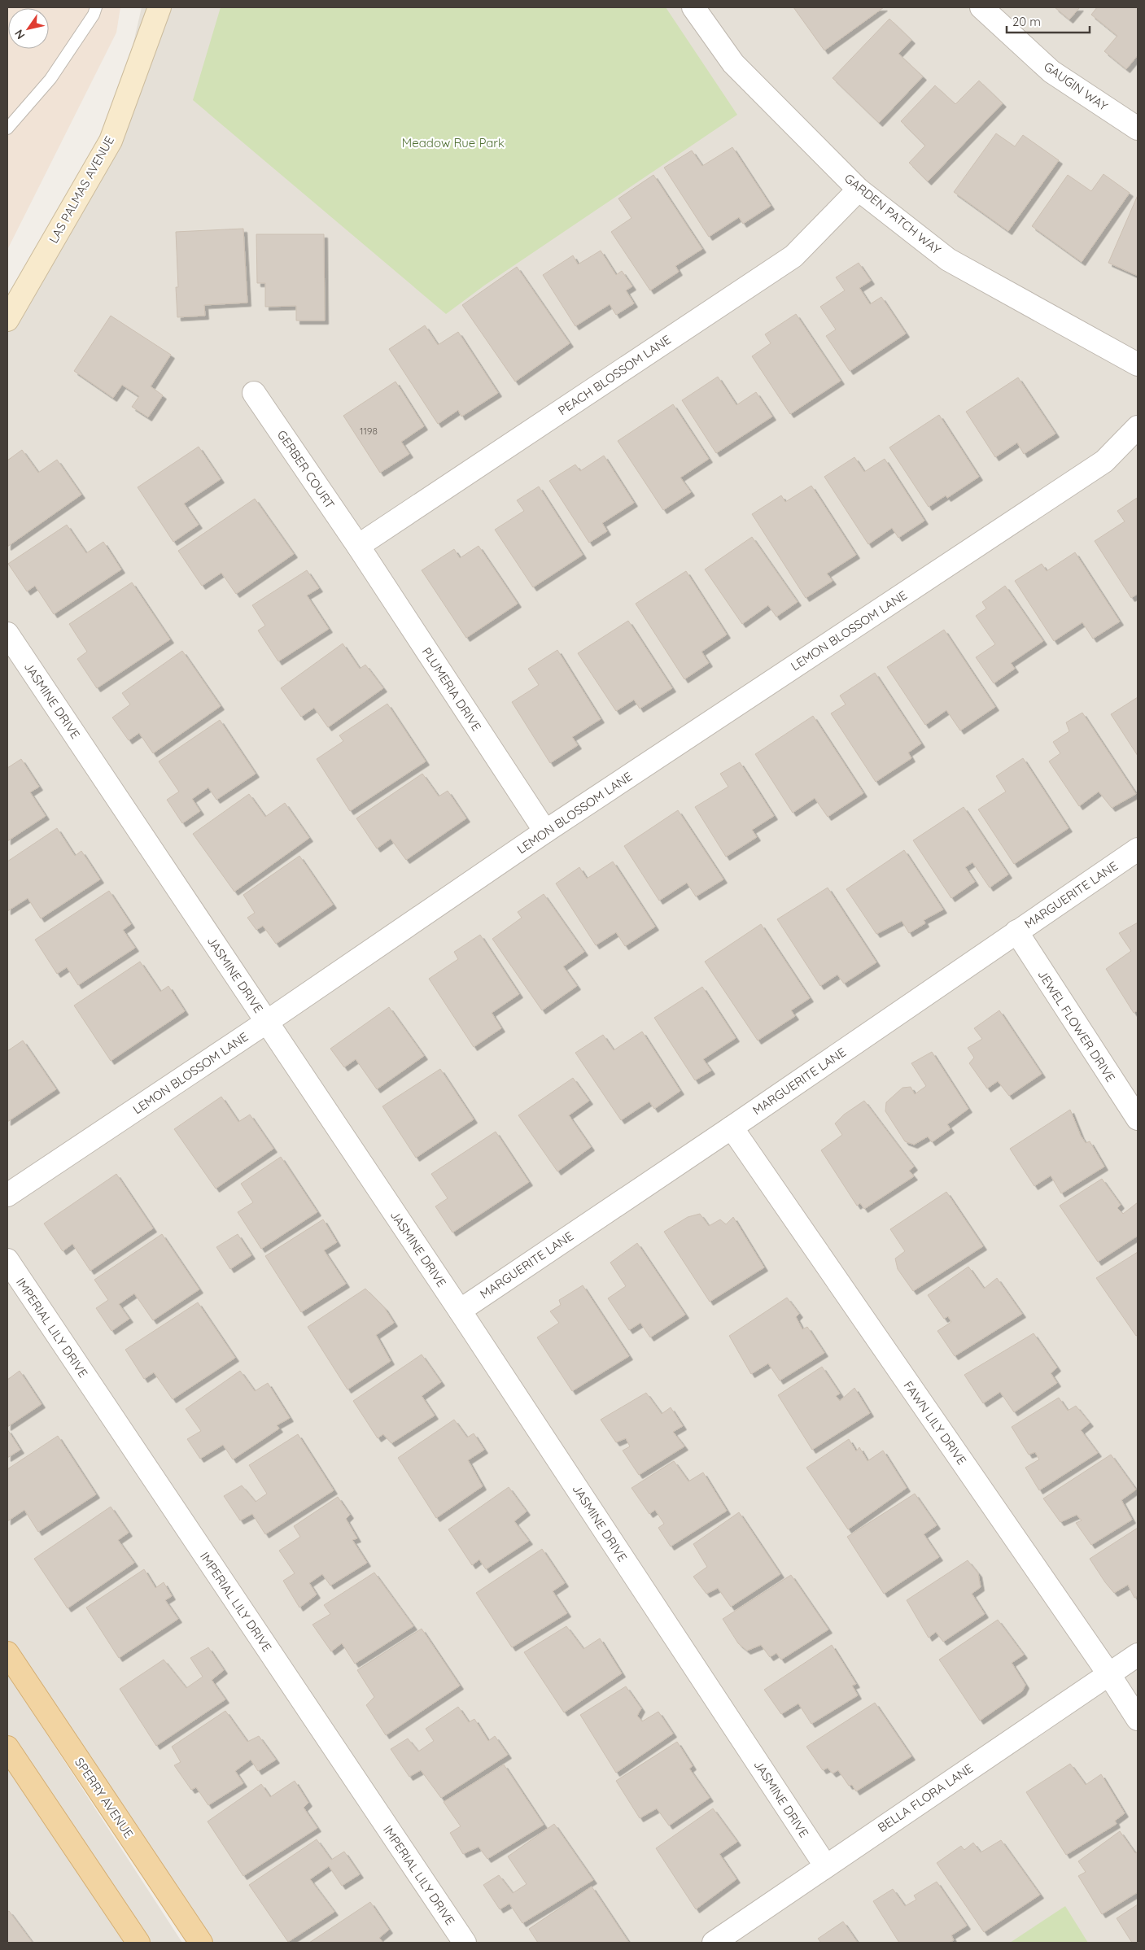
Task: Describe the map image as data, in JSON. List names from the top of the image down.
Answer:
{
  "streets": {
    "main road": ["SPERRY AVENUE"],
    "street": [
      "GAUGIN WAY",
      "LAS PALMAS AVENUE",
      "GARDEN PATCH WAY",
      "PEACH BLOSSOM LANE",
      "GERBER COURT",
      "LEMON BLOSSOM LANE",
      "PLUMERIA DRIVE",
      "JASMINE DRIVE",
      "MARGUERITE LANE",
      "JEWEL FLOWER DRIVE",
      "IMPERIAL LILY DRIVE",
      "FAWN LILY DRIVE",
      "BELLA FLORA LANE"
    ]
  },
  "crossings": [
    ["GARDEN PATCH WAY", "PEACH BLOSSOM LANE"],
    ["PEACH BLOSSOM LANE", "GERBER COURT"],
    ["PEACH BLOSSOM LANE", "PLUMERIA DRIVE"],
    ["GERBER COURT", "PLUMERIA DRIVE"],
    ["LEMON BLOSSOM LANE", "PLUMERIA DRIVE"],
    ["LEMON BLOSSOM LANE", "JASMINE DRIVE"],
    ["JASMINE DRIVE", "MARGUERITE LANE"],
    ["JASMINE DRIVE", "BELLA FLORA LANE"],
    ["MARGUERITE LANE", "JEWEL FLOWER DRIVE"],
    ["MARGUERITE LANE", "FAWN LILY DRIVE"],
    ["FAWN LILY DRIVE", "BELLA FLORA LANE"]
  ],
  "parks": ["Meadow Rue Park"],
  "house_numbers": ["1198"],
  "scale_bar": "20 m",
  "north": "bottom left"
}
